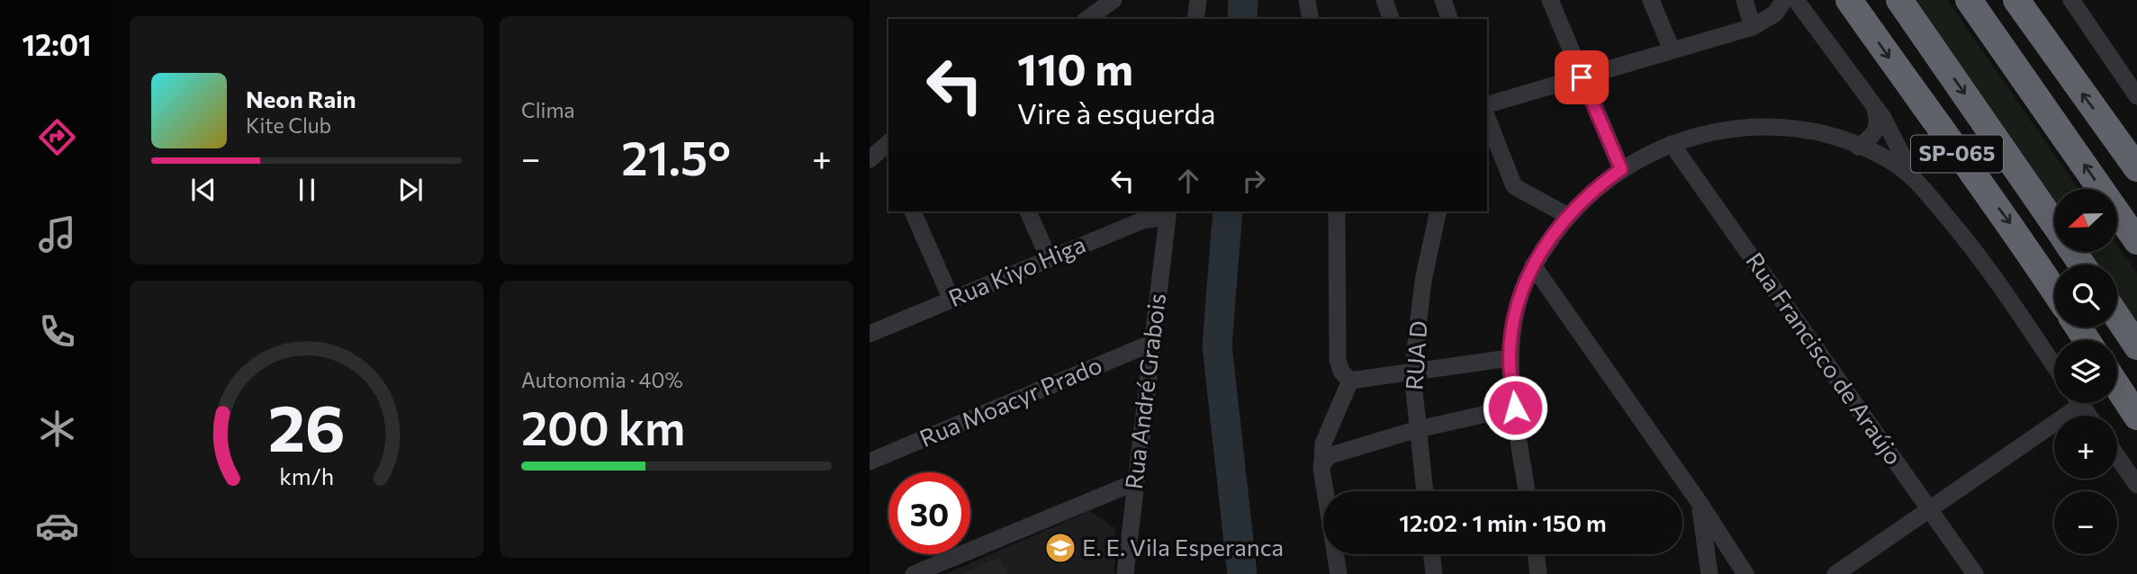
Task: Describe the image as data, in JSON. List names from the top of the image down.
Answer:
{
  "streets": {
    "highway": ["SP-065"],
    "street": [
      "Rua Kiyo Higa",
      "RUA D",
      "Rua Francisco de Araújo",
      "Rua André Grabois",
      "Rua Moacyr Prado"
    ]
  },
  "crossings": [
    ["Rua Kiyo Higa", "Rua André Grabois"],
    ["Rua André Grabois", "Rua Moacyr Prado"]
  ],
  "places": {
    "school or university": ["E. E. Vila Esperanca"]
  },
  "north": "left",
  "page": {
    "tabs": "12:01",
    "tile": [
      "Clima",
      ["Autonomia · 40%", "200 km"]
    ],
    "turn": ["110 m", "Vire à esquerda"],
    "song": ["Neon Rain", "Kite Club"],
    "heat": ["−", "21.5°", "+"],
    "map_buttons": ["+", "−"],
    "limit": "30",
    "trip": "12:02 · 1 min · 150 m",
    "gauge": ["26", "km/h"]
  }
}
